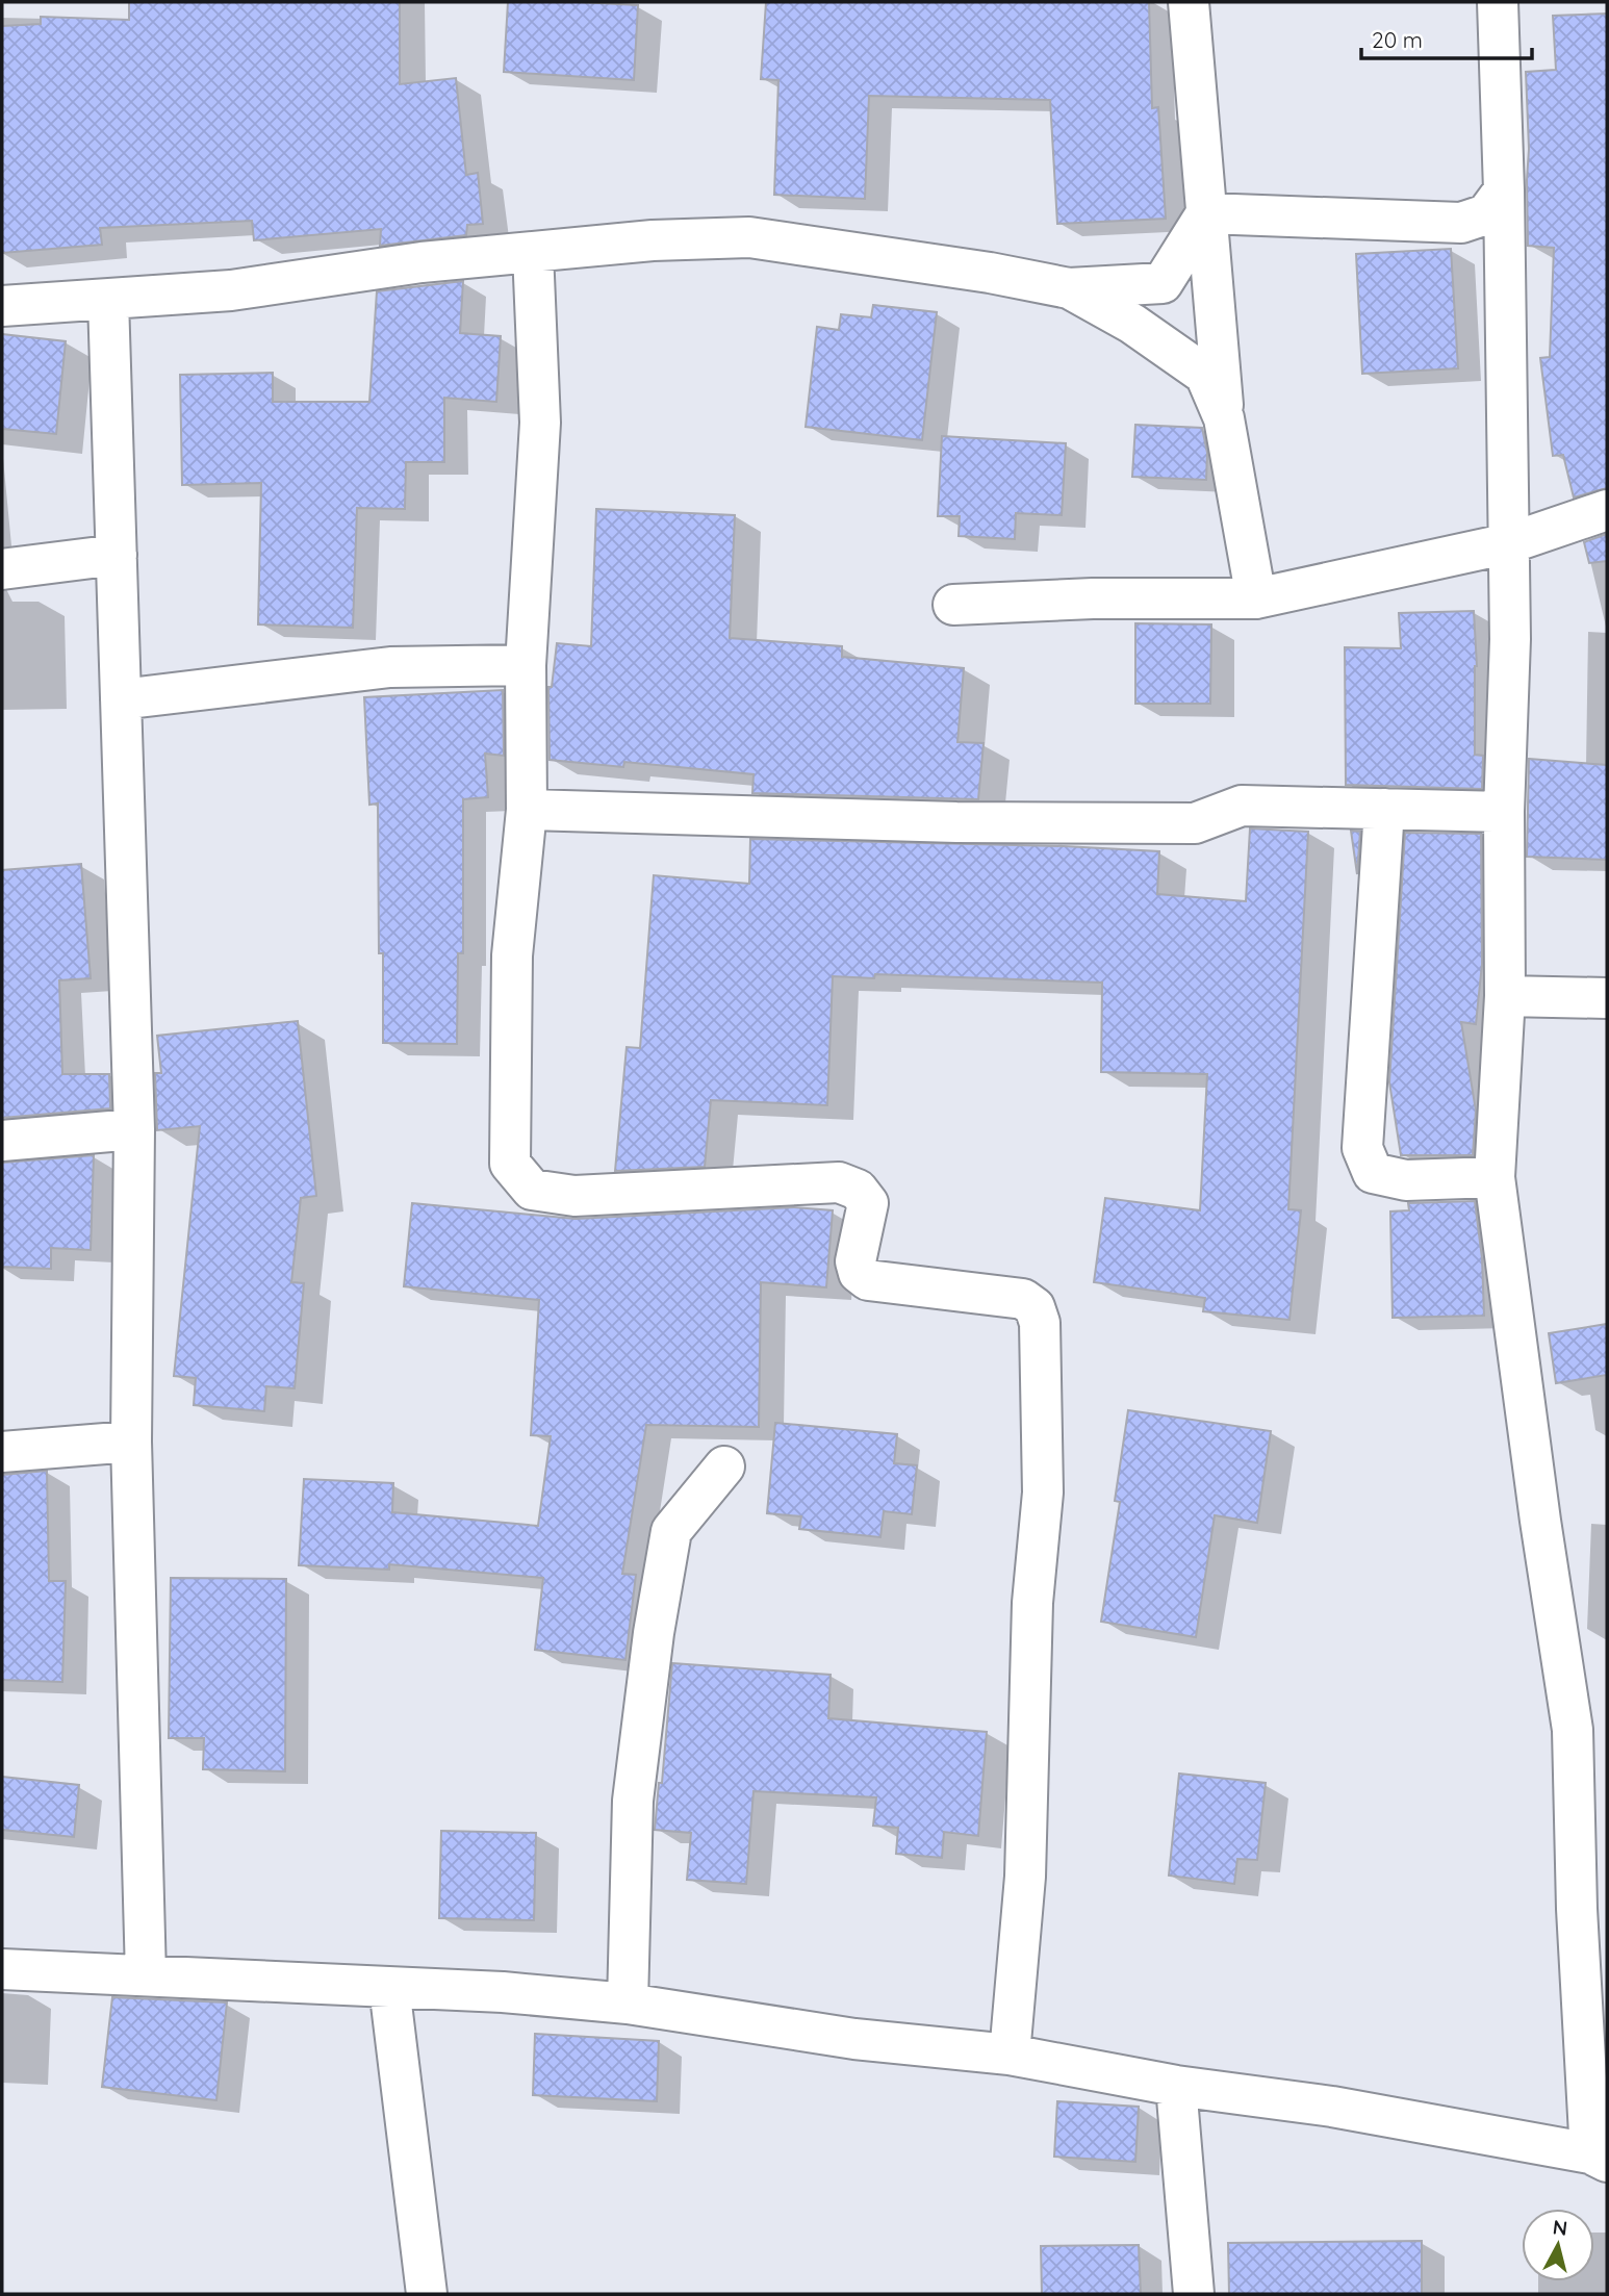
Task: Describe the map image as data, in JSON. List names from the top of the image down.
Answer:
{
  "scale_bar": "20 m",
  "north": "top"
}
